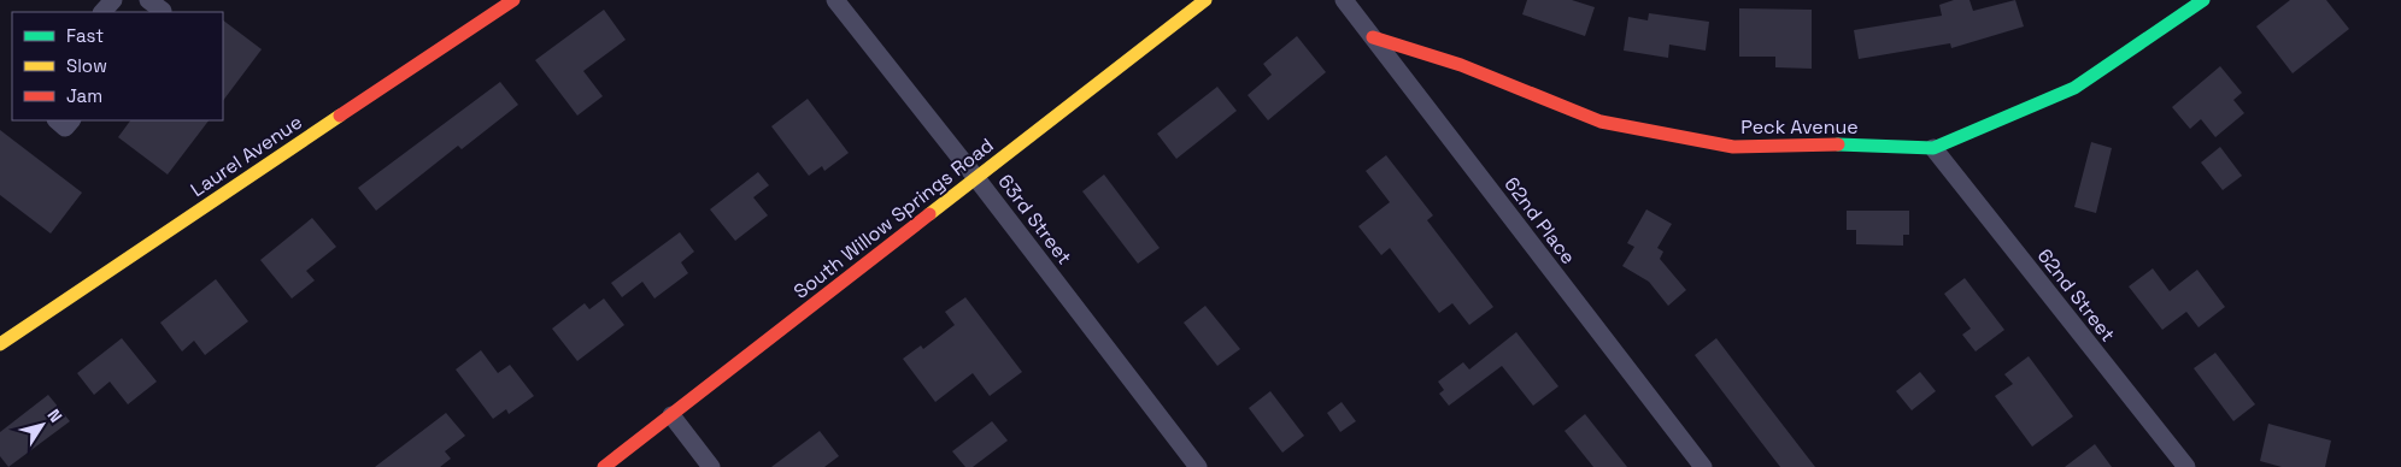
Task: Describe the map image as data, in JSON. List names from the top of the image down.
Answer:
{
  "streets": {
    "street": [
      "Peck Avenue",
      "Laurel Avenue",
      "South Willow Springs Road",
      "63rd Street",
      "62nd Place",
      "62nd Street"
    ]
  },
  "crossings": [
    ["Peck Avenue", "62nd Place"],
    ["Peck Avenue", "62nd Street"],
    ["South Willow Springs Road", "63rd Street"]
  ],
  "legend": ["Fast", "Slow", "Jam"],
  "north": "top right"
}
